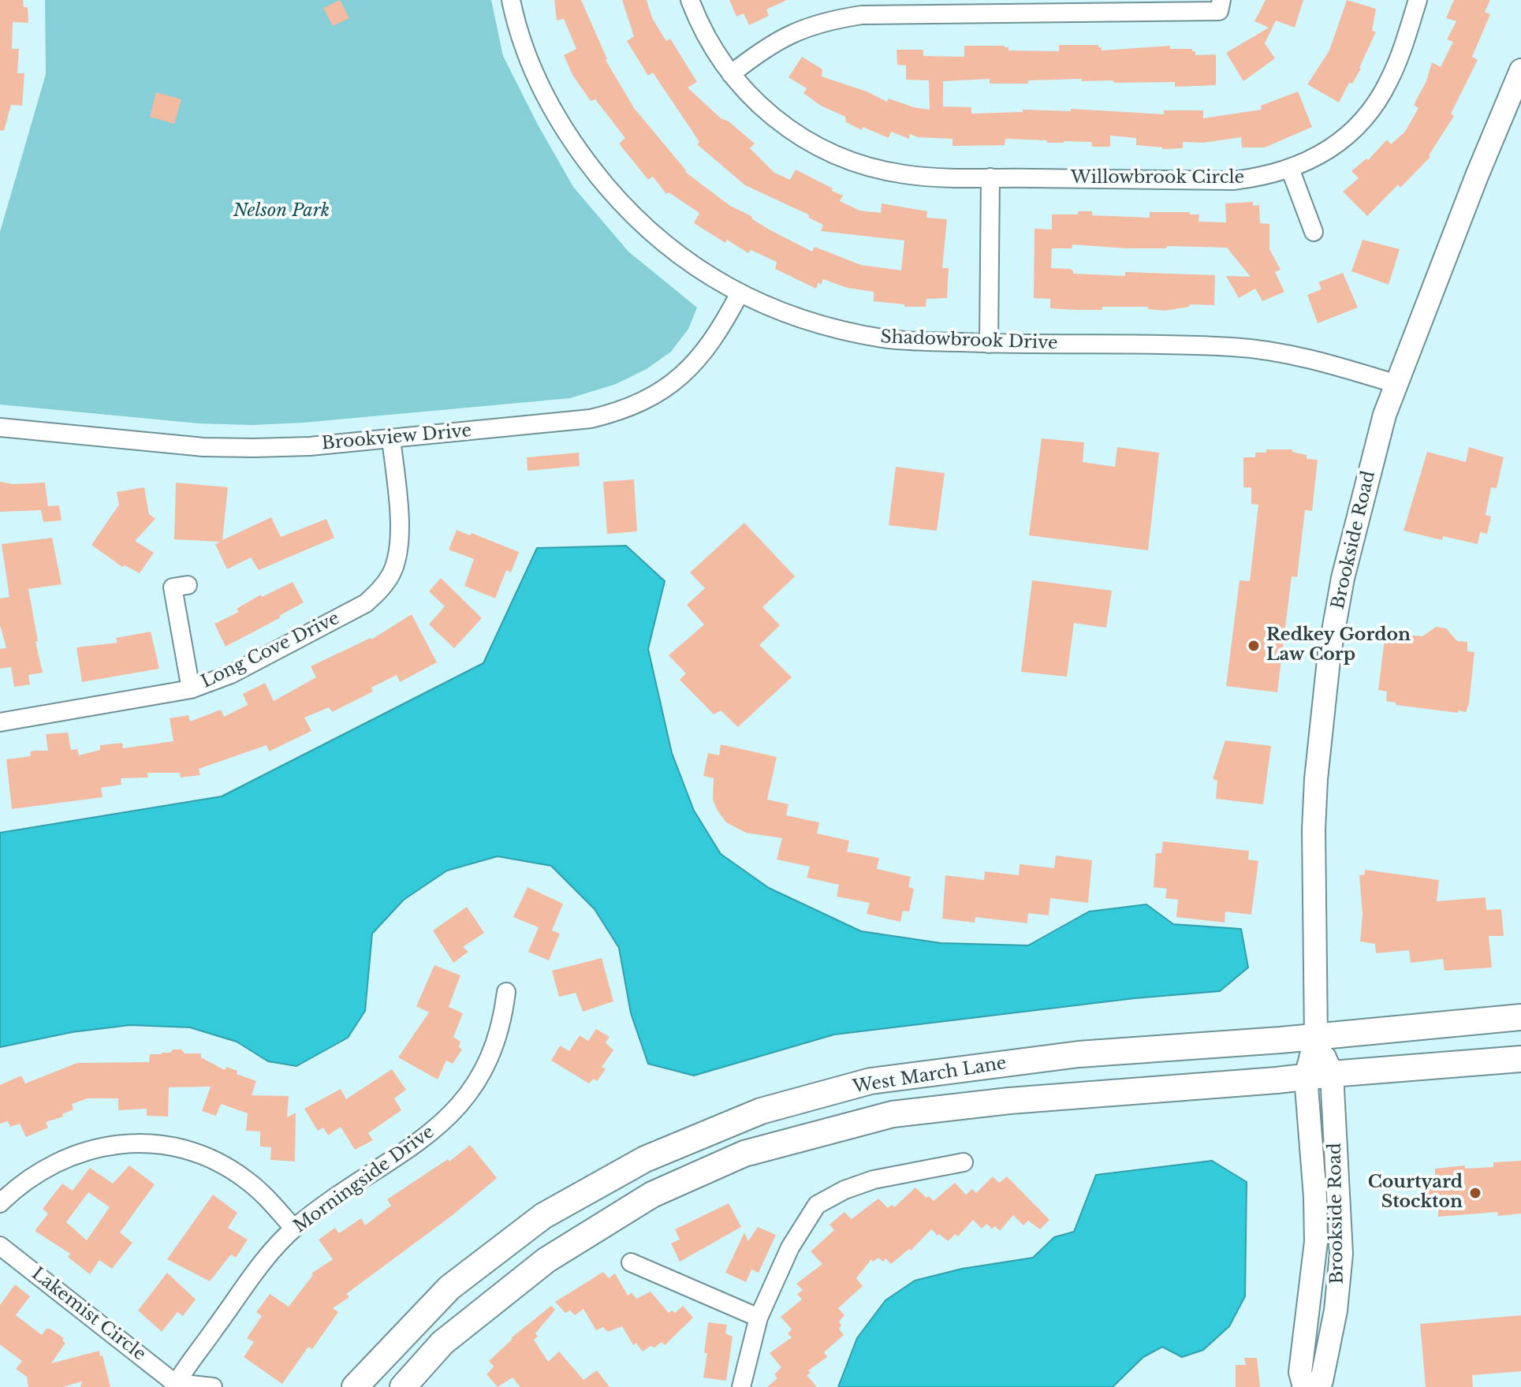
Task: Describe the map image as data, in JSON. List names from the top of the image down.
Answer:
{
  "streets": {
    "main road": ["West March Lane"],
    "street": [
      "Willowbrook Circle",
      "Shadowbrook Drive",
      "Brookview Drive",
      "Brookside Road",
      "Long Cove Drive",
      "Morningside Drive",
      "Lakemist Circle"
    ]
  },
  "crossings": [
    ["Shadowbrook Drive", "Brookview Drive"],
    ["Shadowbrook Drive", "Brookside Road"],
    ["Brookview Drive", "Long Cove Drive"],
    ["Brookside Road", "West March Lane"],
    ["Morningside Drive", "Lakemist Circle"]
  ],
  "parks": ["Nelson Park"],
  "places": ["Redkey Gordon Law Corp", "Courtyard Stockton"]
}
